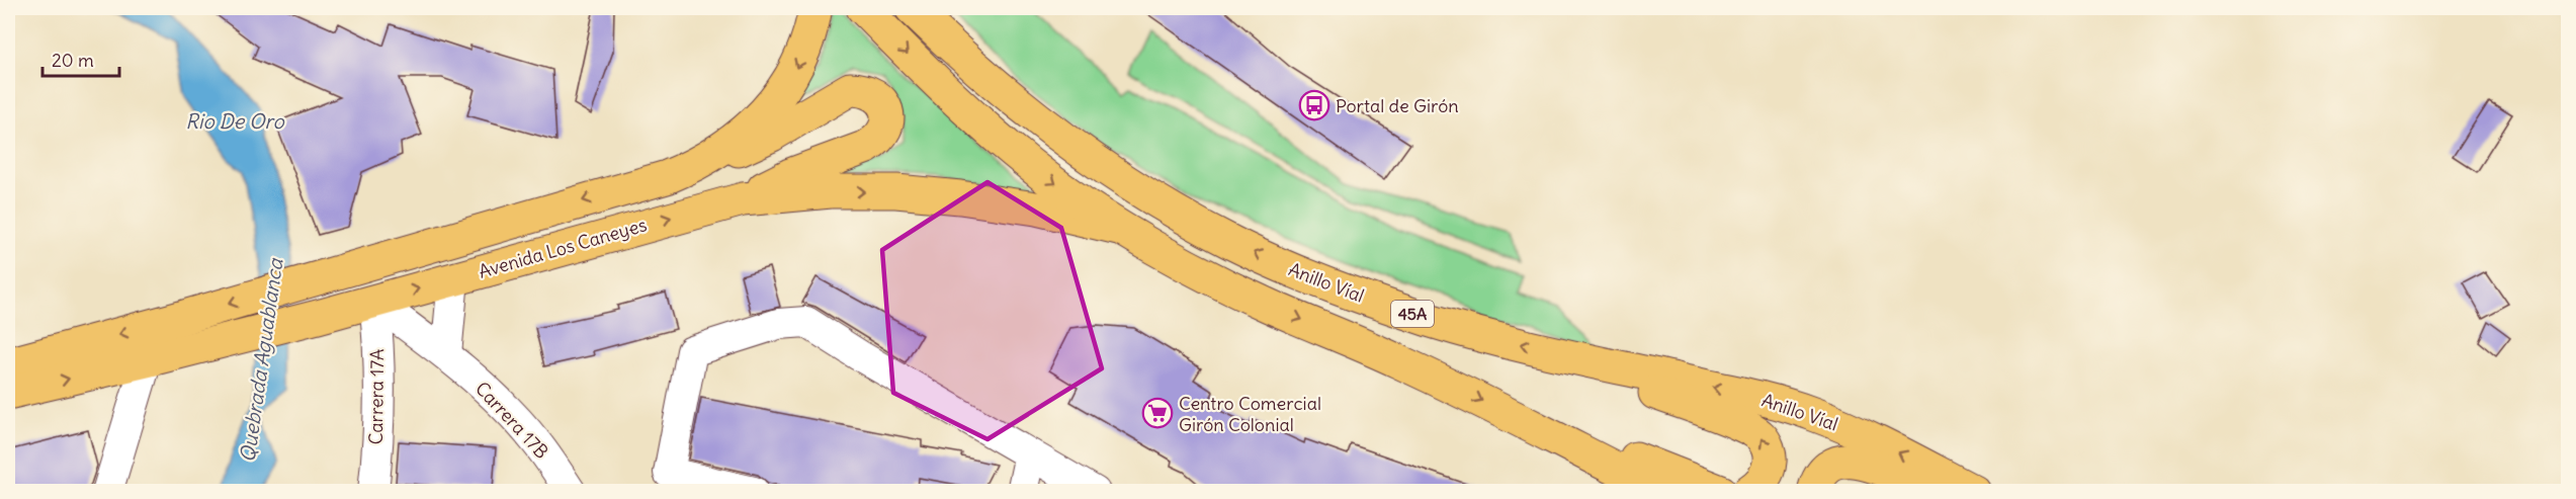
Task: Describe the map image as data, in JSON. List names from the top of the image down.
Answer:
{
  "streets": {
    "main road": ["Avenida Los Caneyes", "Anillo Víal", "45A"],
    "street": ["Carrera 17A", "Carrera 17B"]
  },
  "crossings": [
    ["Avenida Los Caneyes", "Carrera 17A"],
    ["Avenida Los Caneyes", "Carrera 17B"],
    ["Carrera 17A", "Carrera 17B"]
  ],
  "water": ["Rio De Oro", "Quebrada Aguablanca"],
  "places": {
    "bus stop": ["Portal de Girón"],
    "supermarket": ["Centro Comercial Girón Colonial"]
  },
  "scale_bar": "20 m"
}
